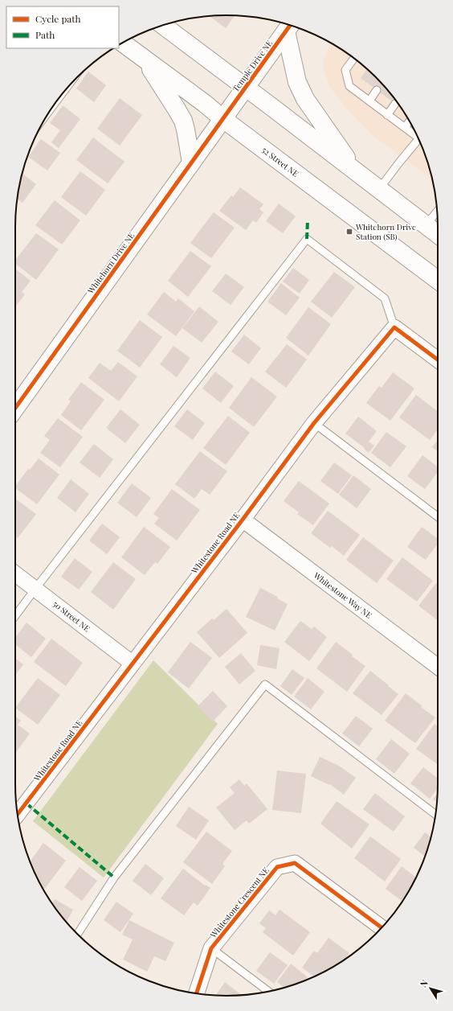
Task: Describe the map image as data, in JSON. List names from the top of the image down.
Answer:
{
  "streets": {
    "main road": ["Temple Drive NE", "52 Street NE", "Whitehorn Drive NE"],
    "street": [
      "Whitestone Road NE",
      "Whitestone Way NE",
      "50 Street NE",
      "Whitestone Crescent NE"
    ]
  },
  "crossings": [
    ["Temple Drive NE", "52 Street NE"],
    ["Temple Drive NE", "Whitehorn Drive NE"],
    ["52 Street NE", "Whitehorn Drive NE"],
    ["Whitestone Road NE", "Whitestone Way NE"],
    ["Whitestone Road NE", "50 Street NE"]
  ],
  "places": {
    "transit": ["Whitehorn Drive Station (SB)"]
  },
  "legend": ["Cycle path", "Path"],
  "north": "top left"
}
